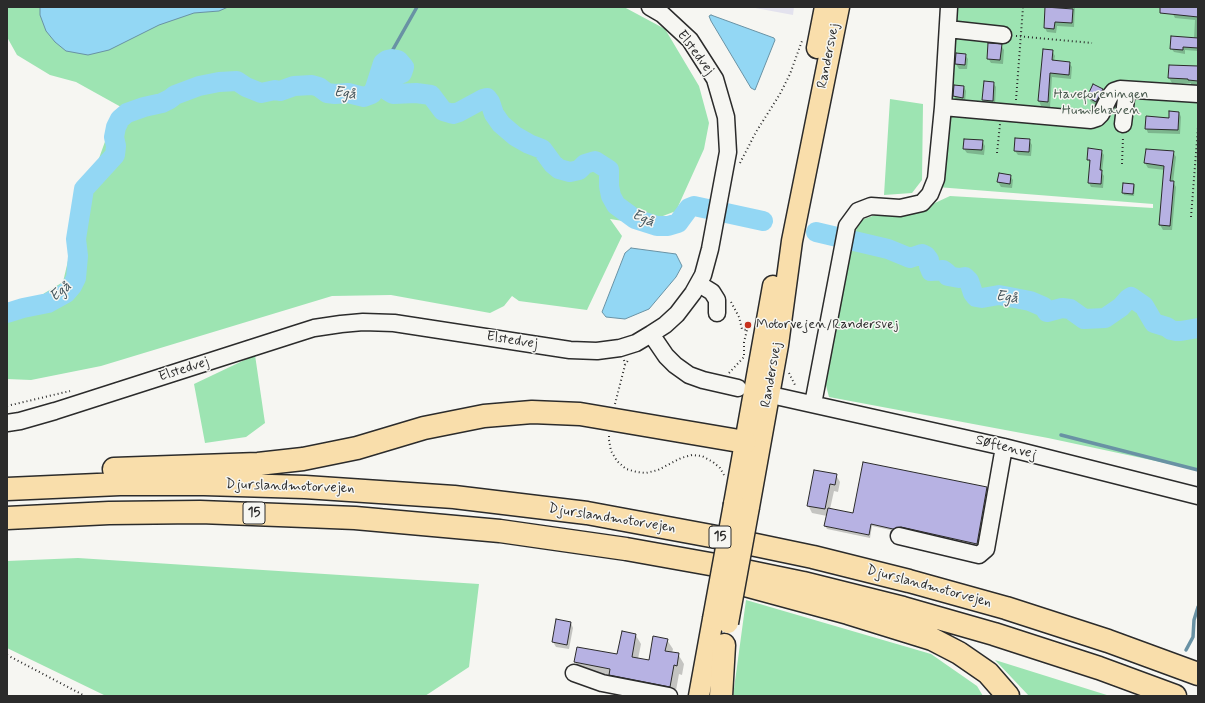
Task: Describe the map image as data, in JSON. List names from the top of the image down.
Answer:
{
  "streets": {
    "highway": ["Djurslandmotorvejen", "15"],
    "main road": ["Randersvej"],
    "street": ["Elstedvej", "Søftenvej"]
  },
  "water": ["Egå"],
  "parks": ["Haveforeningen Humlehaven"],
  "places": ["Motorvejen/Randersvej"]
}
